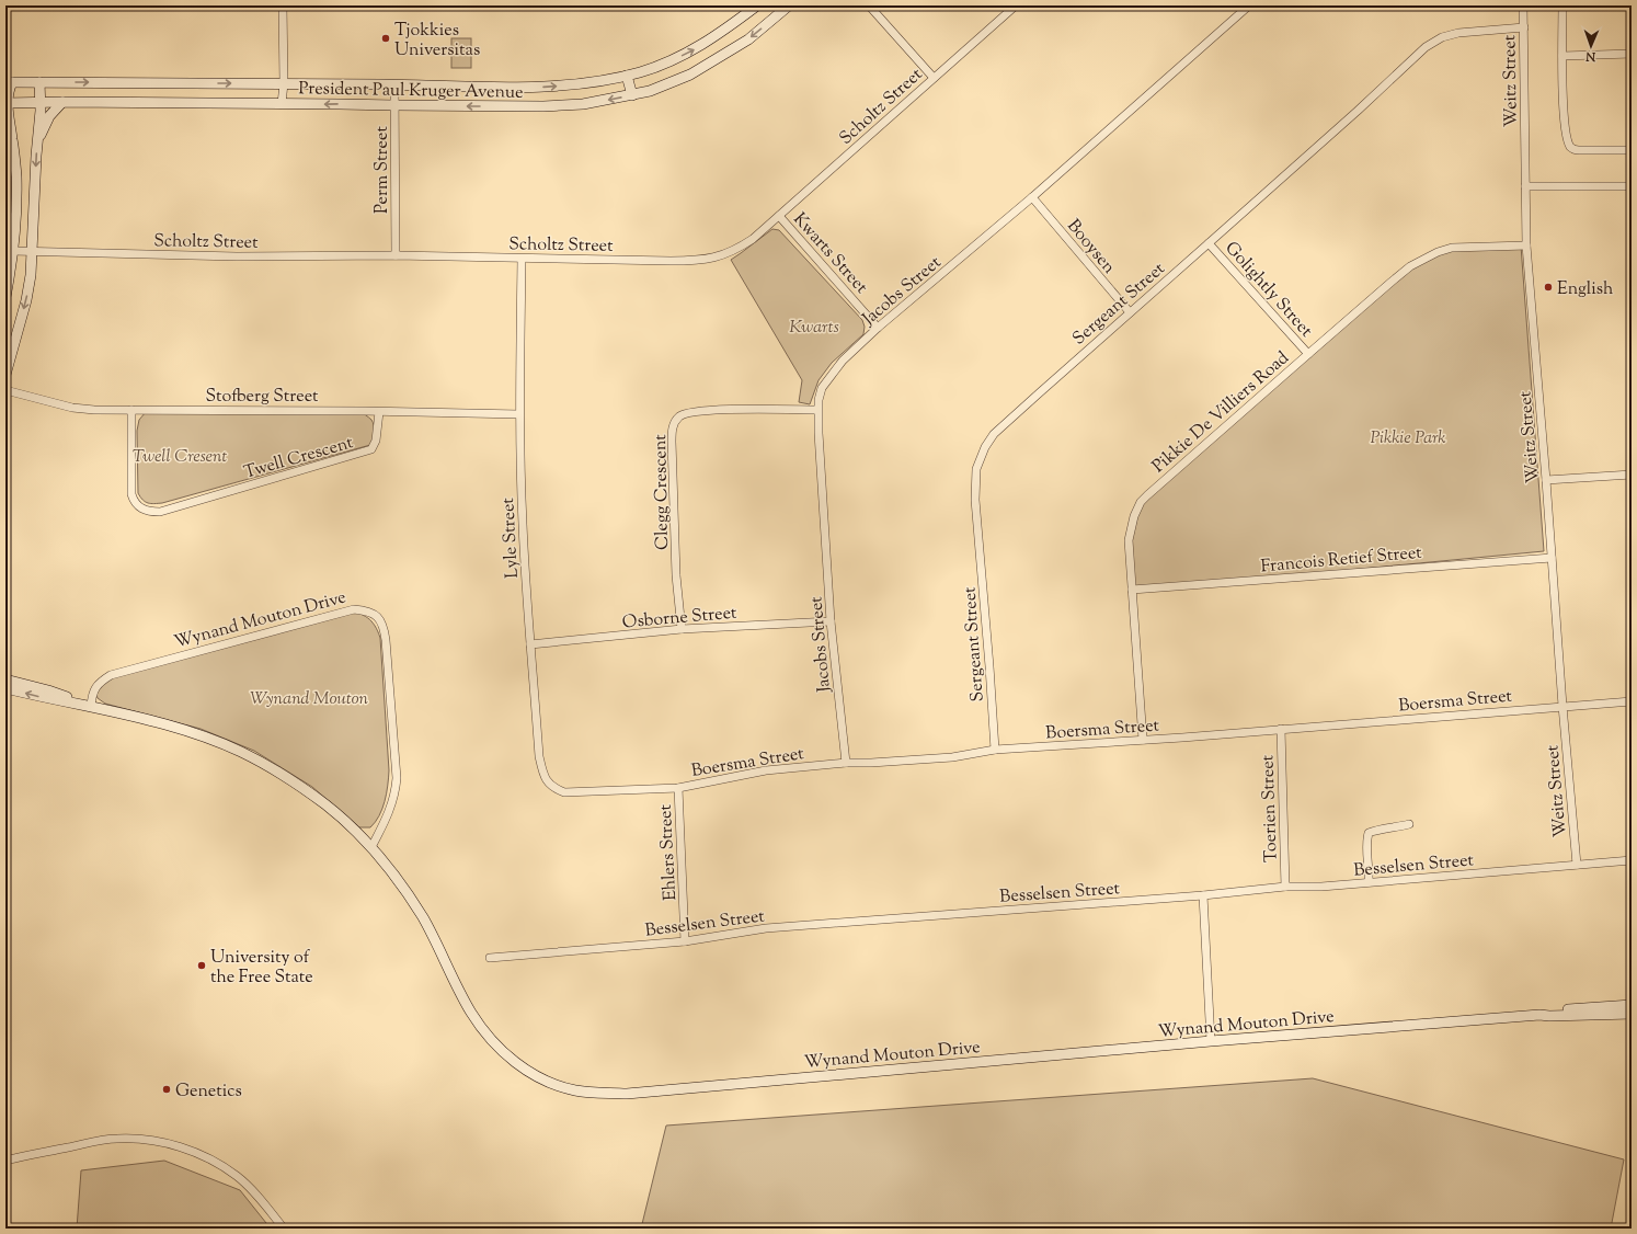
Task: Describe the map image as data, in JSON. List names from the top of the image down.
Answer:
{
  "streets": {
    "street": [
      "Weitz Street",
      "President Paul Kruger Avenue",
      "Scholtz Street",
      "Perm Street",
      "Booysen",
      "Kwarts Street",
      "Golightly Street",
      "Jacobs Street",
      "Sergeant Street",
      "Stofberg Street",
      "Pikkie De Villiers Road",
      "Twell Crescent",
      "Clegg Crescent",
      "Lyle Street",
      "Francois Retief Street",
      "Osborne Street",
      "Wynand Mouton Drive",
      "Boersma Street",
      "Toerien Street",
      "Ehlers Street",
      "Besselsen Street"
    ]
  },
  "crossings": [
    ["Weitz Street", "Sergeant Street"],
    ["Weitz Street", "Pikkie De Villiers Road"],
    ["Weitz Street", "Francois Retief Street"],
    ["Weitz Street", "Boersma Street"],
    ["Weitz Street", "Besselsen Street"],
    ["President Paul Kruger Avenue", "Perm Street"],
    ["Scholtz Street", "Perm Street"],
    ["Scholtz Street", "Kwarts Street"],
    ["Scholtz Street", "Lyle Street"],
    ["Booysen", "Jacobs Street"],
    ["Booysen", "Sergeant Street"],
    ["Kwarts Street", "Jacobs Street"],
    ["Golightly Street", "Sergeant Street"],
    ["Golightly Street", "Pikkie De Villiers Road"],
    ["Jacobs Street", "Clegg Crescent"],
    ["Jacobs Street", "Osborne Street"],
    ["Jacobs Street", "Boersma Street"],
    ["Sergeant Street", "Boersma Street"],
    ["Stofberg Street", "Twell Crescent"],
    ["Stofberg Street", "Lyle Street"],
    ["Pikkie De Villiers Road", "Francois Retief Street"],
    ["Pikkie De Villiers Road", "Boersma Street"],
    ["Clegg Crescent", "Osborne Street"],
    ["Lyle Street", "Osborne Street"],
    ["Lyle Street", "Boersma Street"],
    ["Boersma Street", "Toerien Street"],
    ["Boersma Street", "Ehlers Street"],
    ["Toerien Street", "Besselsen Street"],
    ["Ehlers Street", "Besselsen Street"]
  ],
  "parks": [
    "Kwarts",
    "Pikkie Park",
    "Twell Cresent",
    "Wynand Mouton"
  ],
  "places": [
    "Tjokkies Universitas",
    "English",
    "University of the Free State",
    "Genetics"
  ],
  "north": "bottom"
}
